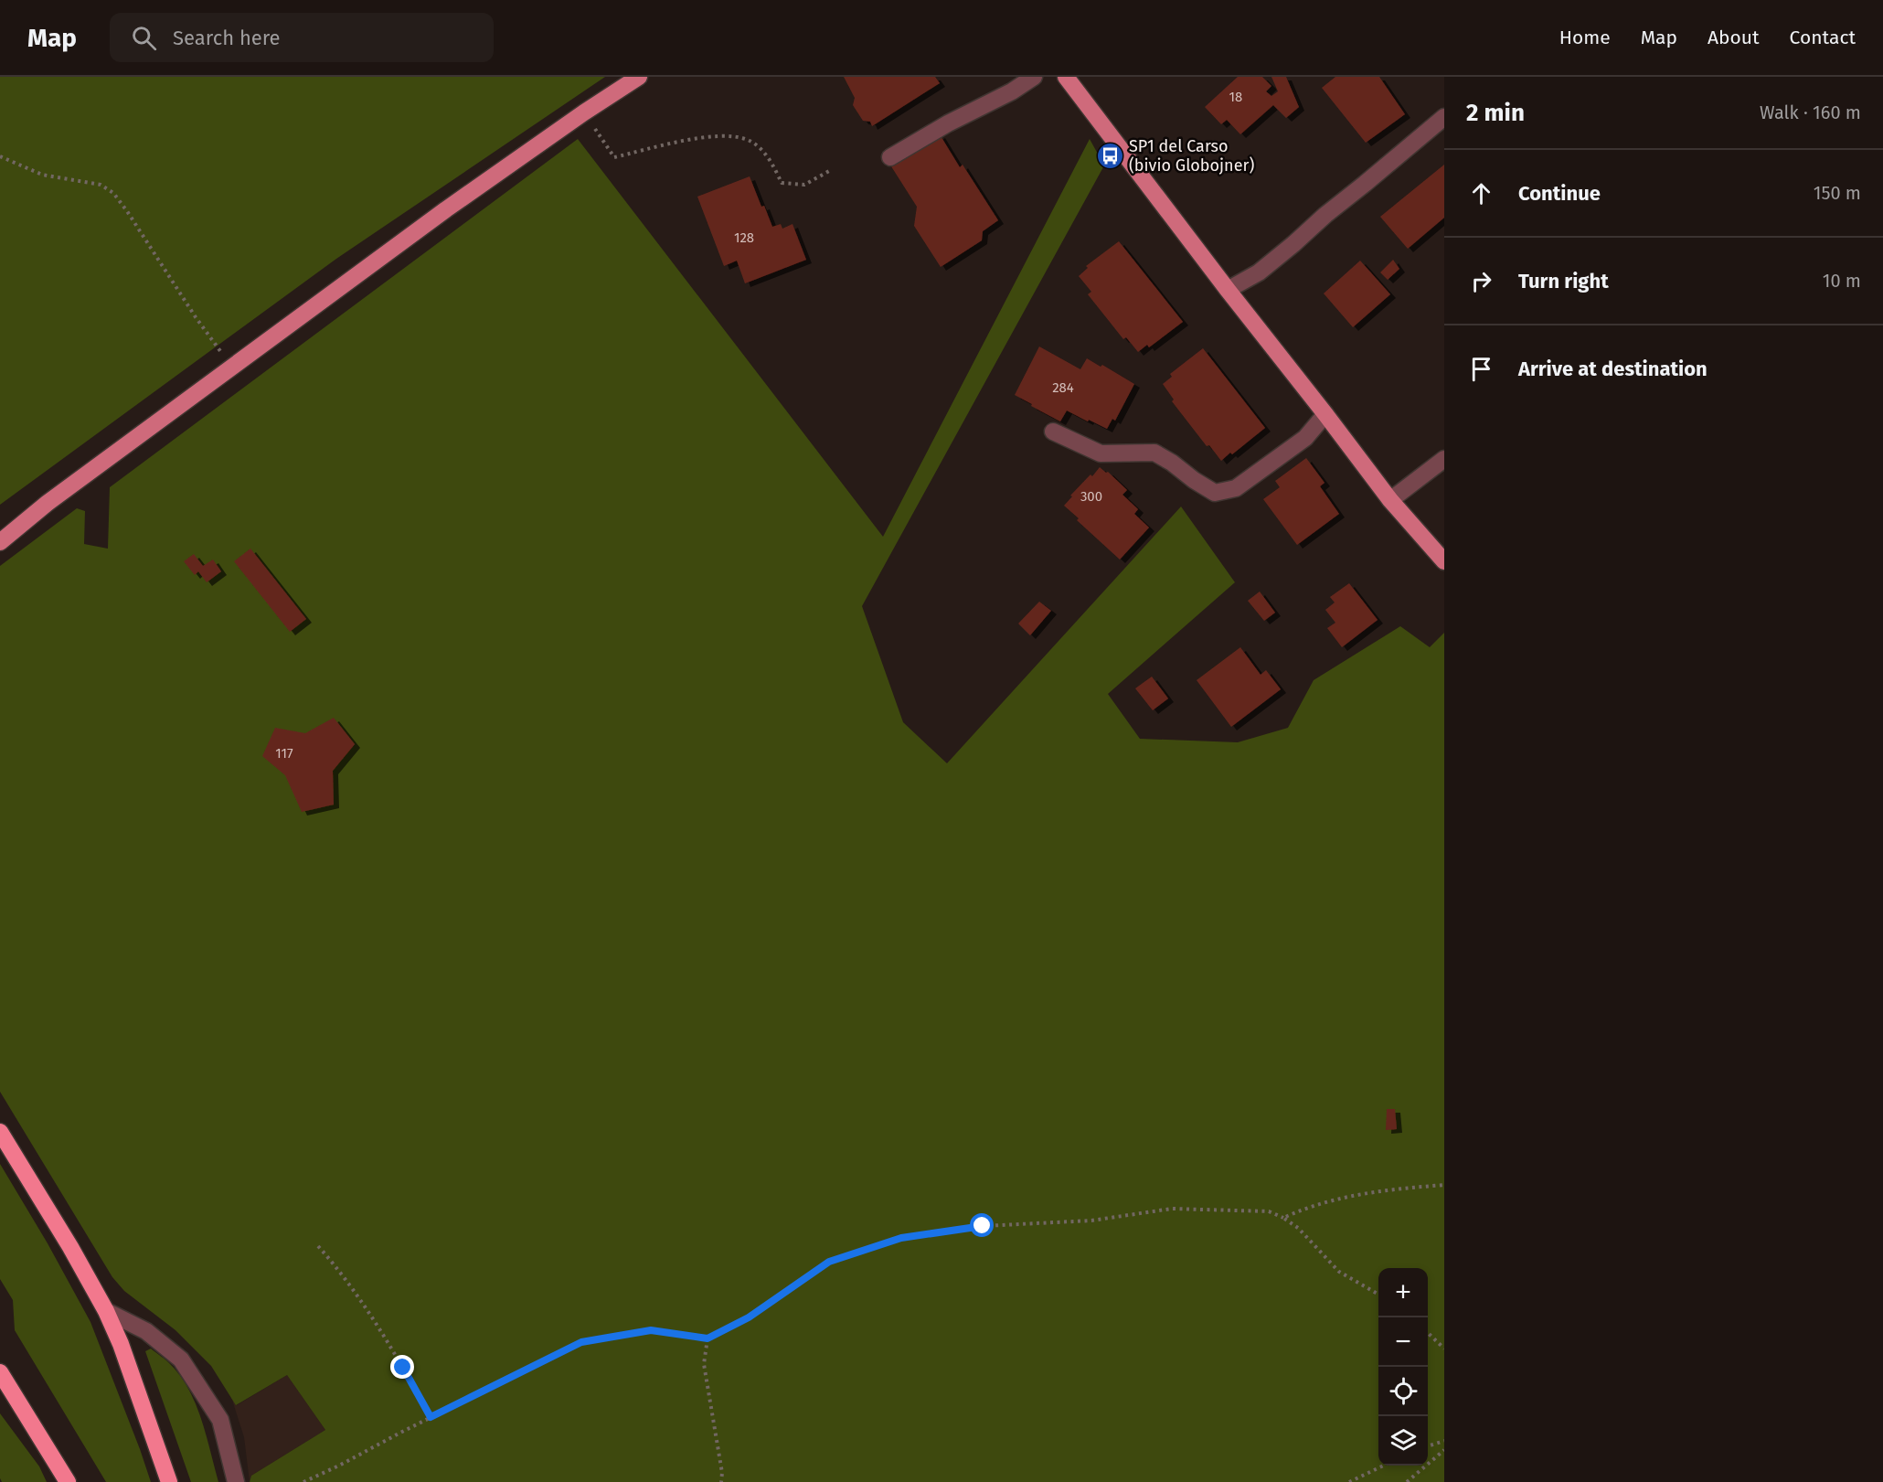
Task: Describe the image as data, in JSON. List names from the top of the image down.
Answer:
{
  "places": {
    "bus stop": ["SP1 del Carso (bivio Globojner)"]
  },
  "house_numbers": [
    "18",
    "128",
    "284",
    "300",
    "117"
  ],
  "page": {
    "header": "Map",
    "search": "Search here",
    "nav": [
      "Home",
      "Map",
      "About",
      "Contact"
    ],
    "heading": ["2 min", "Walk · 160 m"],
    "list": [
      ["Continue", "150 m"],
      ["Turn right", "10 m"],
      "Arrive at destination"
    ],
    "map_buttons": ["+", "−"]
  }
}
